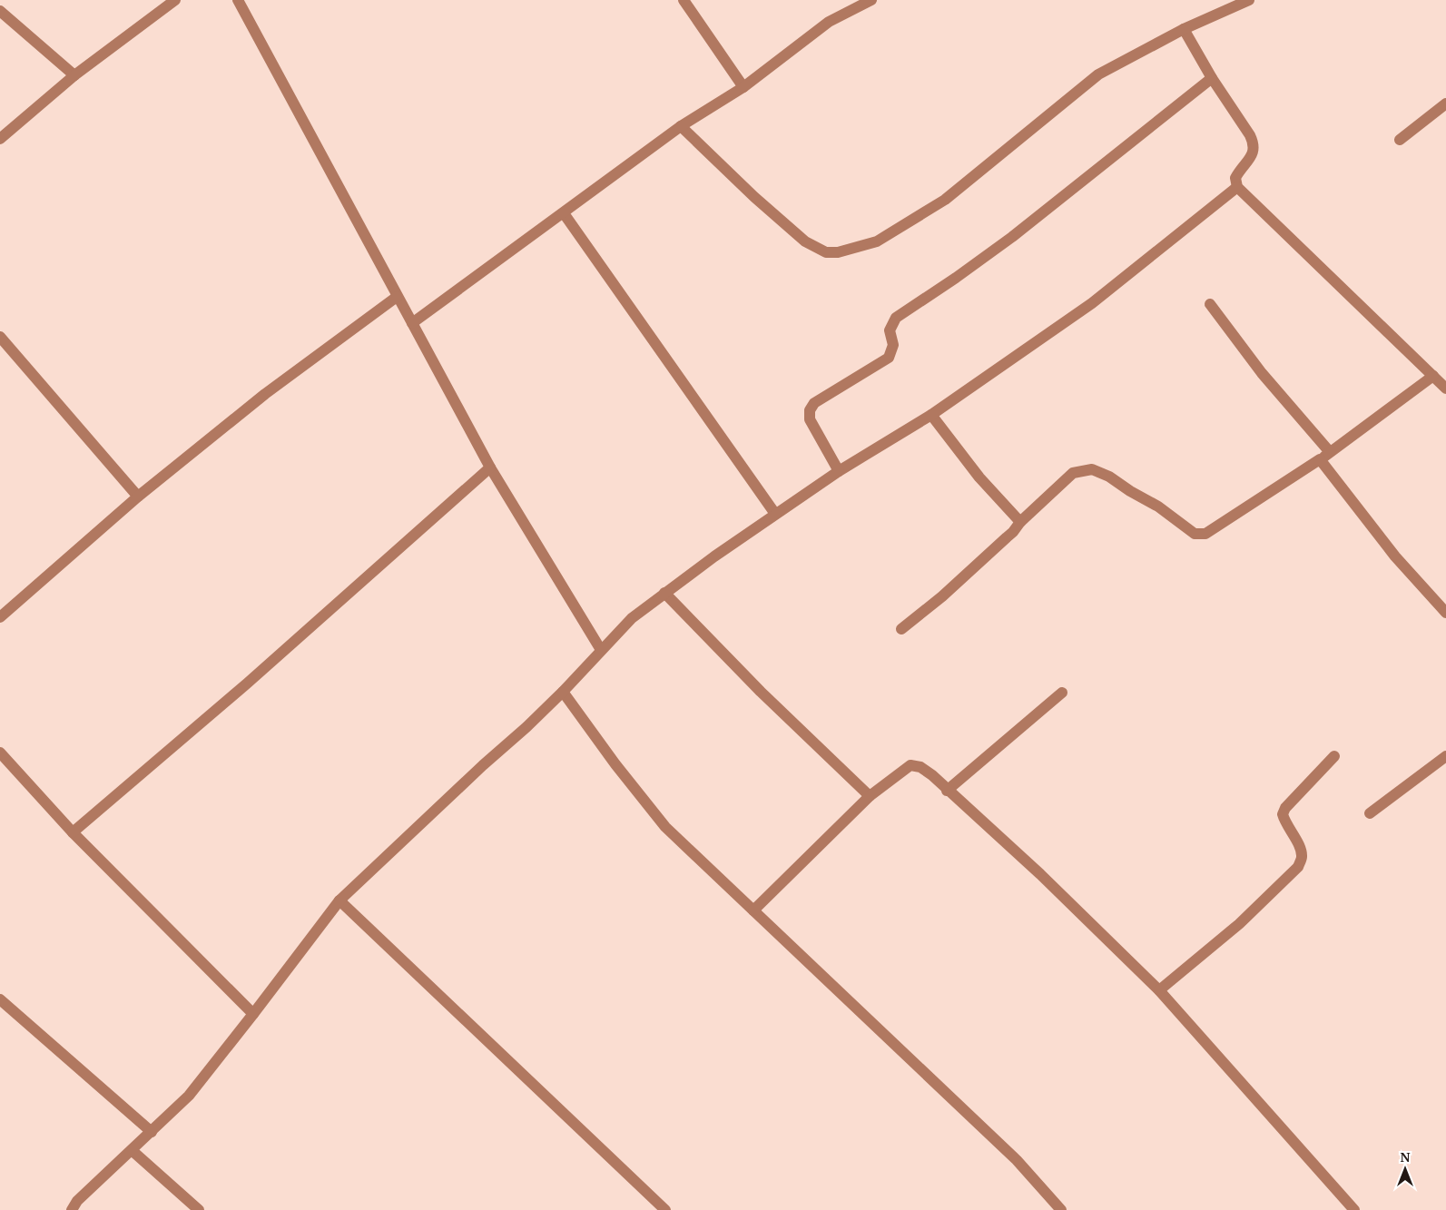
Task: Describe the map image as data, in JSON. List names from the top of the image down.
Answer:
{
  "north": "top"
}
